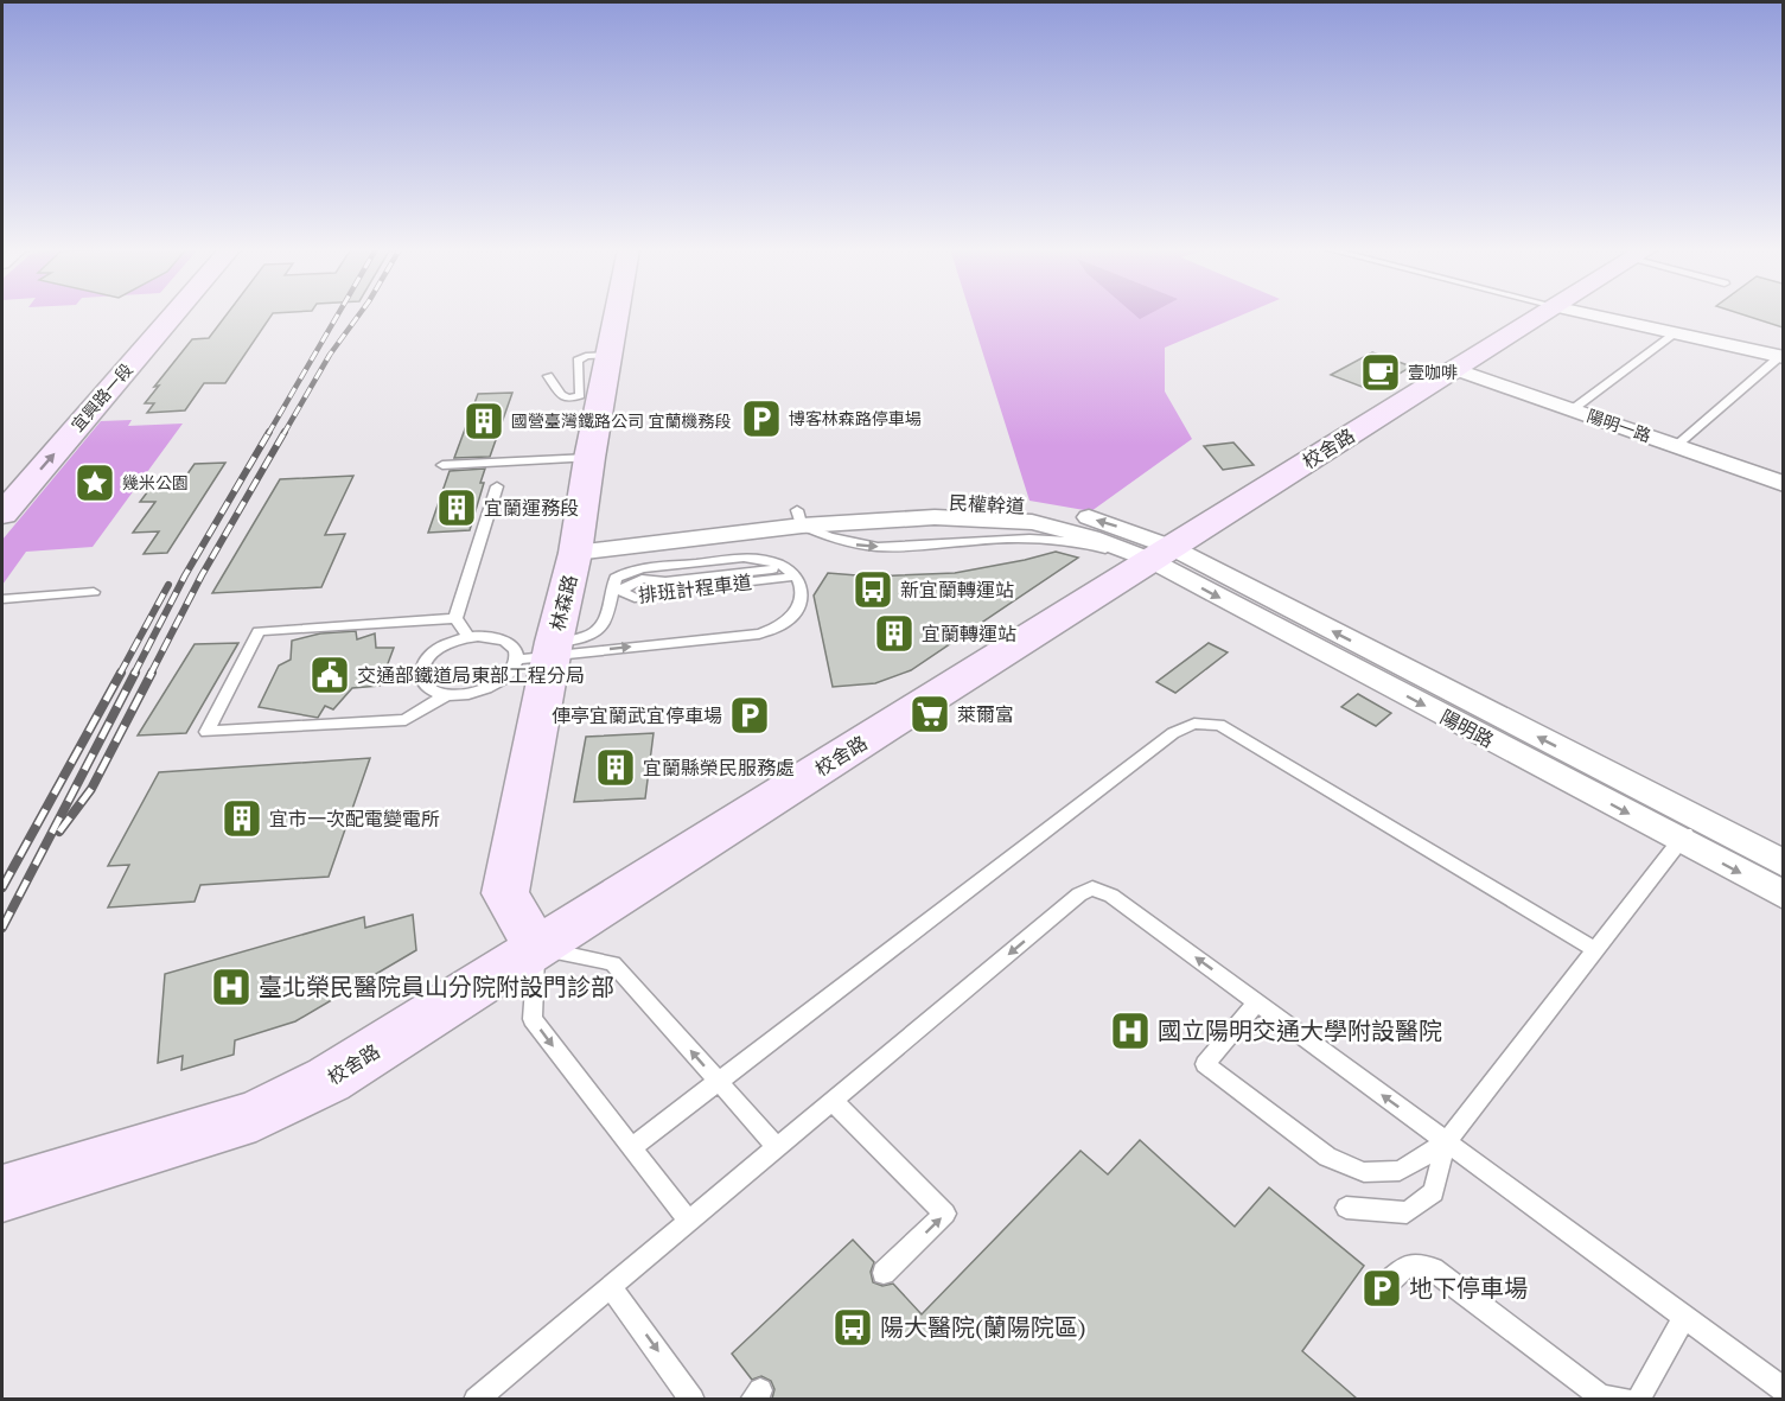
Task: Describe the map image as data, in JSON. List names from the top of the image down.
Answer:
{
  "streets": {
    "street": [
      "宜興路一段",
      "陽明一路",
      "校舍路",
      "民權幹道",
      "林森路",
      "陽明路"
    ],
    "lane": ["排班計程車道"]
  },
  "crossings": [
    ["陽明一路", "校舍路"],
    ["校舍路", "民權幹道"],
    ["校舍路", "林森路"],
    ["校舍路", "陽明路"],
    ["民權幹道", "林森路"],
    ["民權幹道", "陽明路"]
  ],
  "places": {
    "cafe": ["壹咖啡"],
    "parking": ["博客林森路停車場", "俥亭宜蘭武宜停車場", "地下停車場"],
    "building": [
      "國營臺灣鐵路公司 宜蘭機務段",
      "宜蘭運務段",
      "宜蘭轉運站",
      "宜蘭縣榮民服務處",
      "宜市一次配電變電所"
    ],
    "place": ["幾米公園"],
    "bus stop": ["新宜蘭轉運站", "陽大醫院(蘭陽院區)"],
    "public building": ["交通部鐵道局東部工程分局"],
    "supermarket": ["萊爾富"],
    "hospital": ["臺北榮民醫院員山分院附設門診部", "國立陽明交通大學附設醫院"]
  }
}
